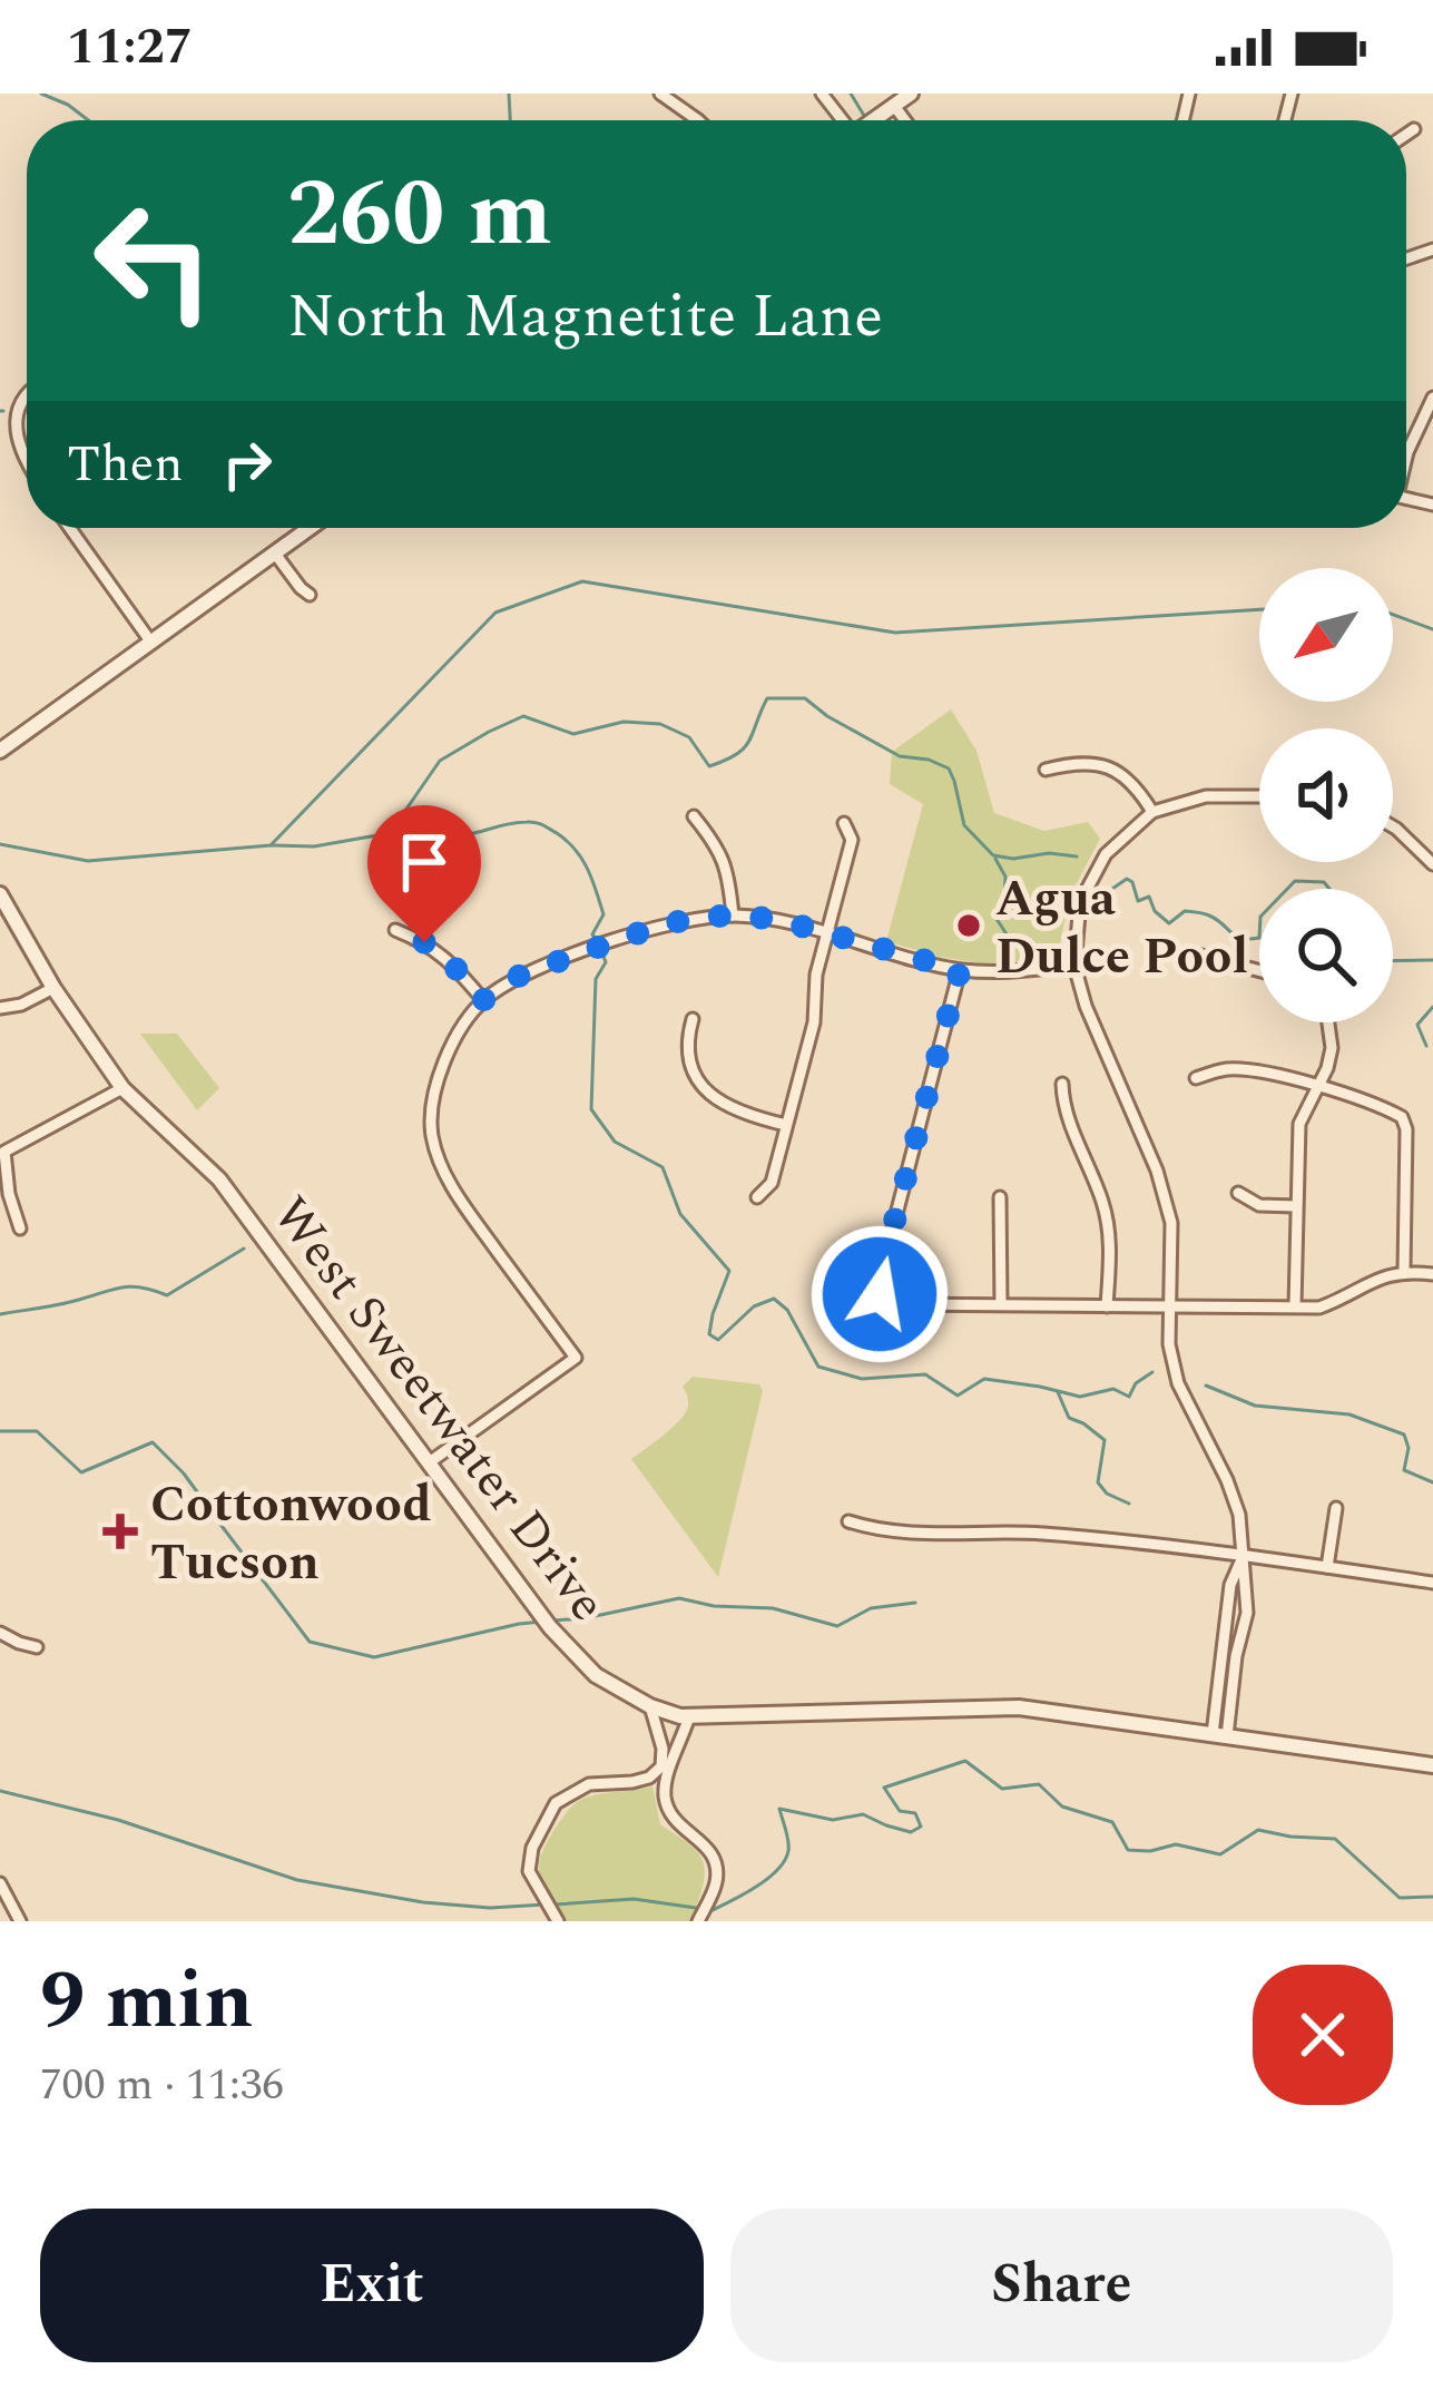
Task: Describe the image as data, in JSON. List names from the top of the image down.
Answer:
{
  "streets": {
    "street": ["West Sweetwater Drive"]
  },
  "places": {
    "other": ["Agua Dulce Pool"],
    "health": ["Cottonwood Tucson"]
  },
  "north": "bottom left",
  "page": {
    "status": "11:27",
    "turn": ["260 m", "North Magnetite Lane"],
    "then": "Then",
    "heading": ["9 min", "700 m · 11:36"],
    "buttons": ["Exit", "Share"]
  }
}
